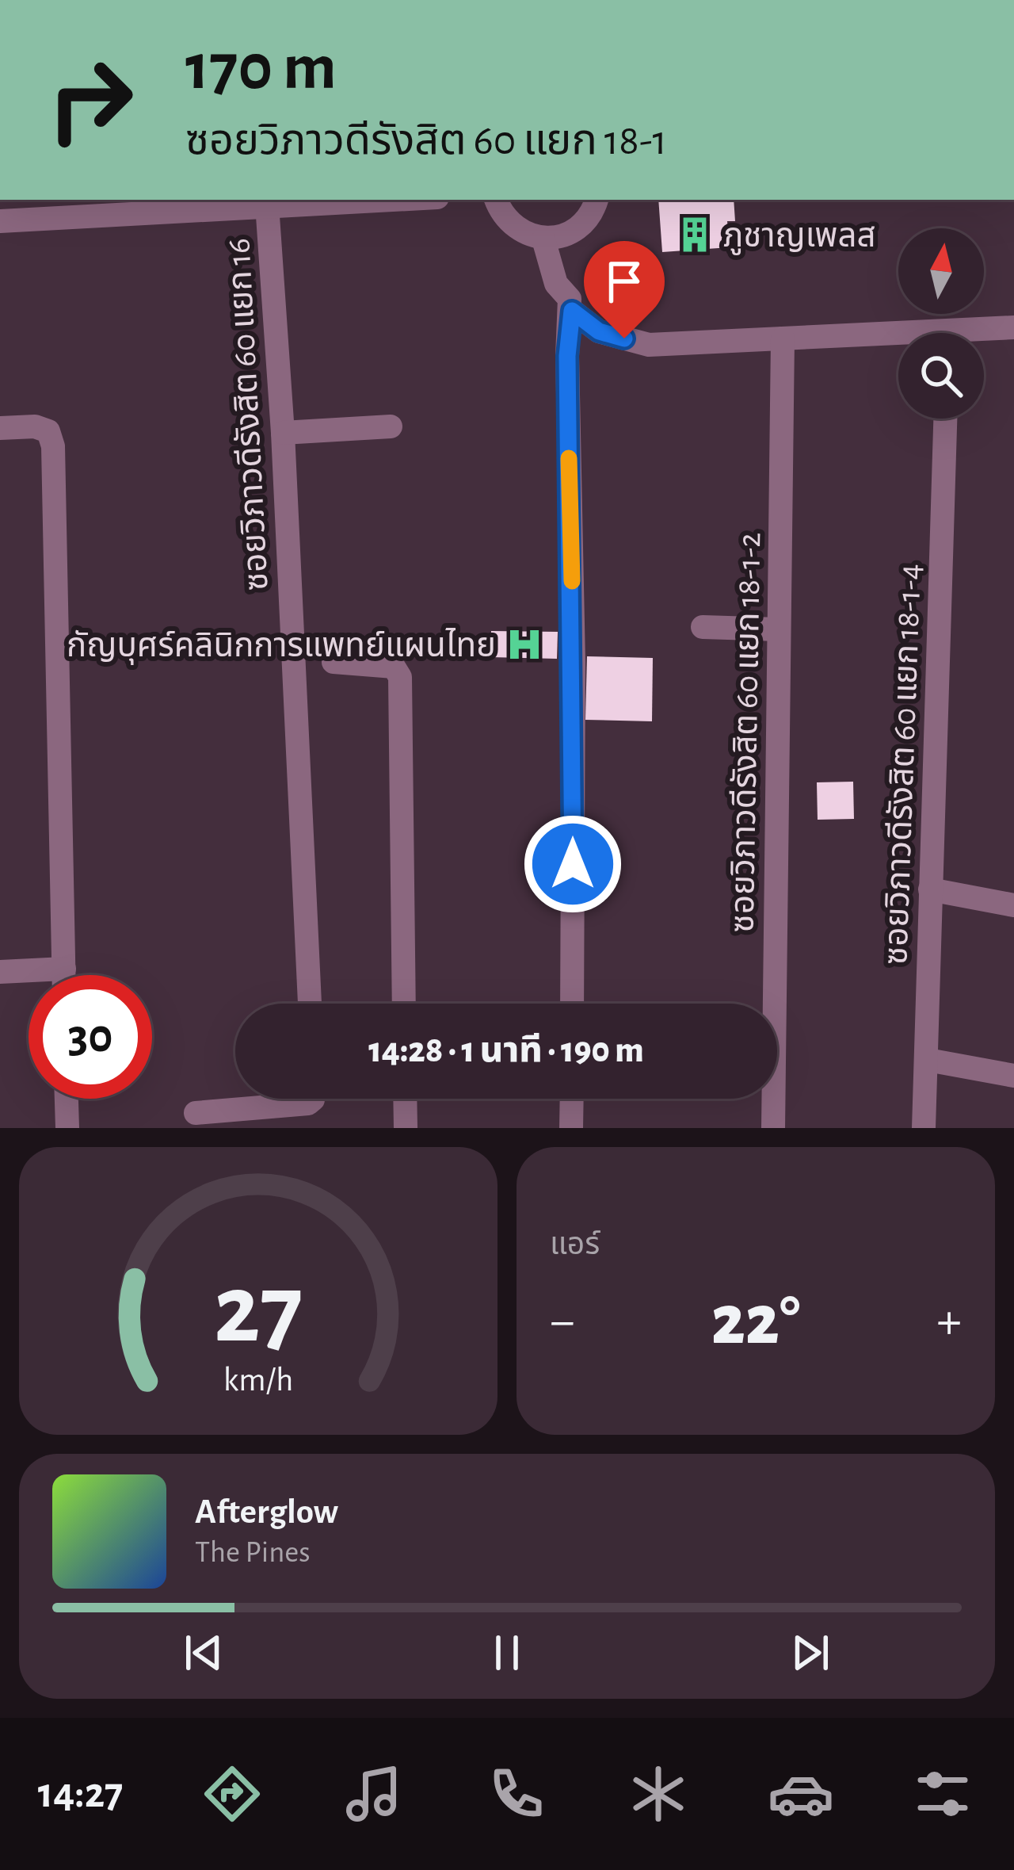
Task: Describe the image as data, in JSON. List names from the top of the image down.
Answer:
{
  "streets": {
    "street": ["ซอยวิภาวดีรังสิต 60 แยก 16", "ซอยวิภาวดีรังสิต 60 แยก 18-1-2", "ซอยวิภาวดีรังสิต 60 แยก 18-1-4"]
  },
  "places": {
    "building": ["ภูชาญเพลส"],
    "hospital": ["กัญบุศร์คลินิกการแพทย์แผนไทย"]
  },
  "north": "top",
  "page": {
    "turn": ["170 m", "ซอยวิภาวดีรังสิต 60 แยก 18-1"],
    "limit": "30",
    "trip": "14:28 · 1 นาที · 190 m",
    "tile": "แอร์",
    "heat": ["−", "22°", "+"],
    "song": ["Afterglow", "The Pines"],
    "tabs": "14:27",
    "gauge": ["27", "km/h"]
  }
}
